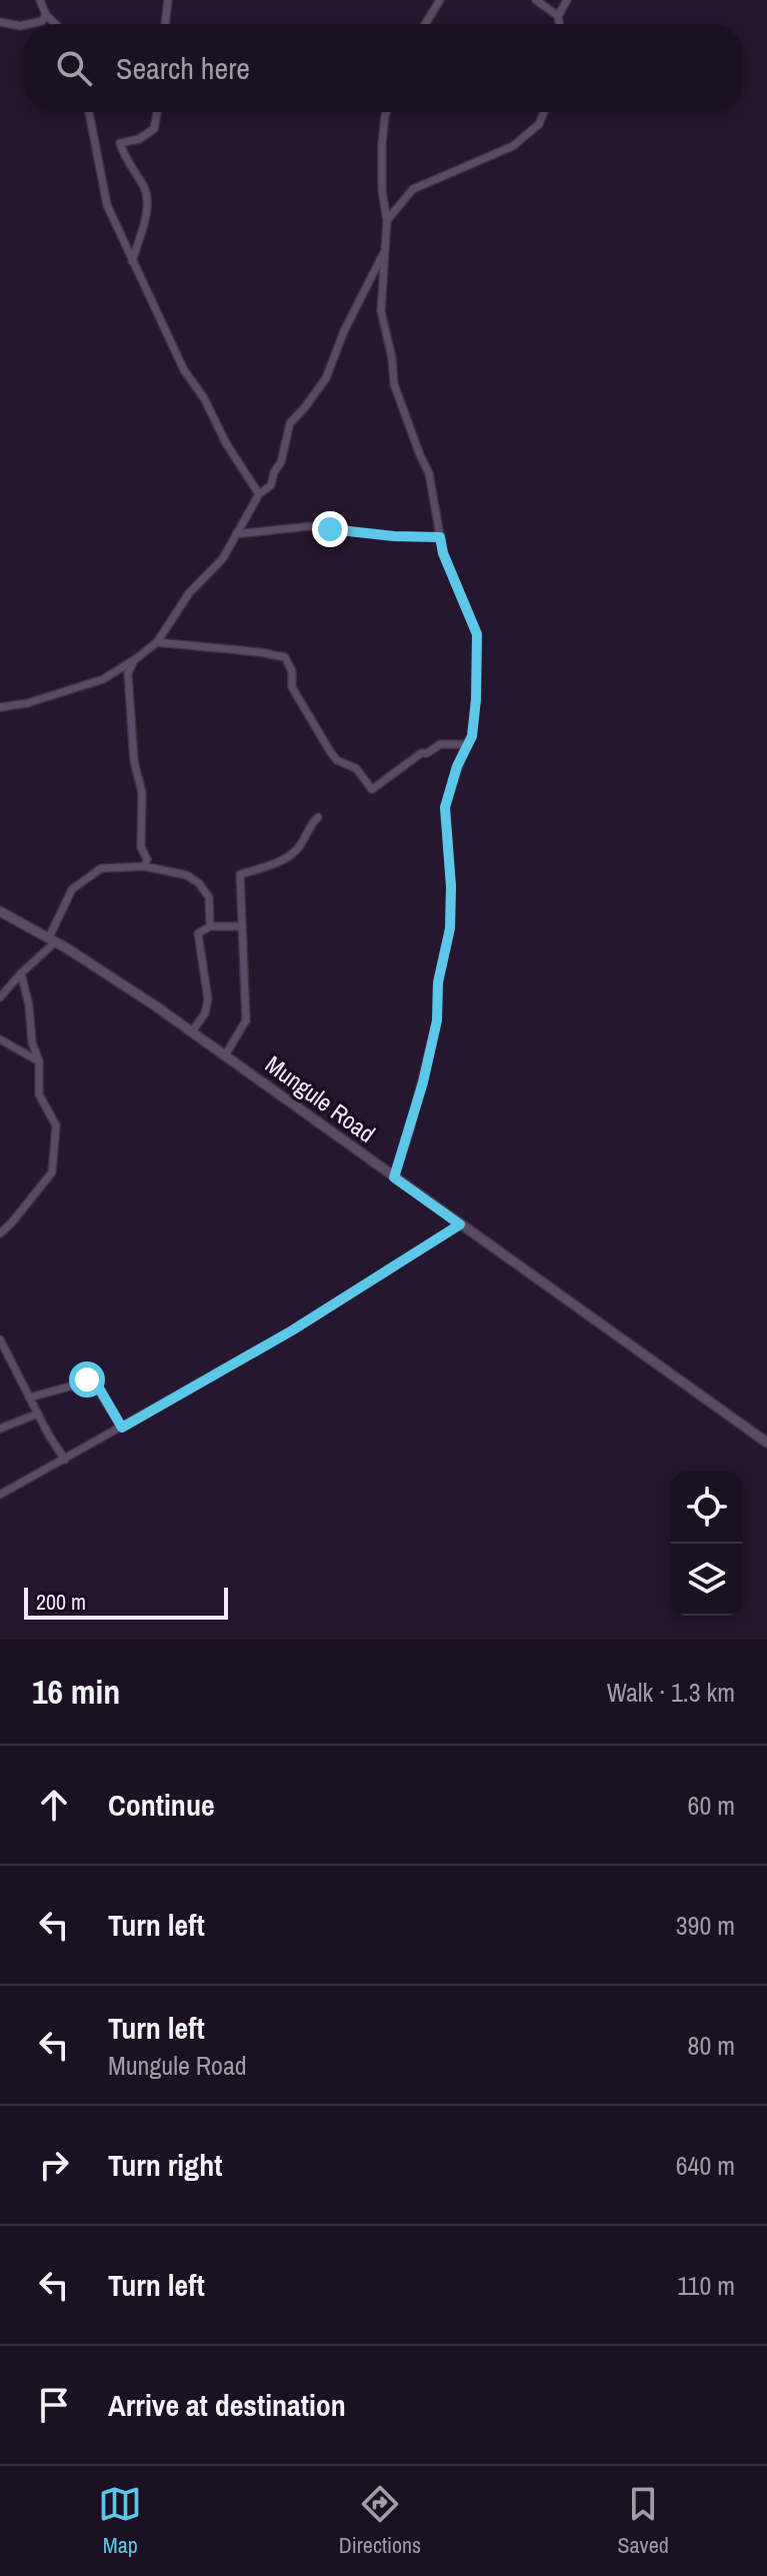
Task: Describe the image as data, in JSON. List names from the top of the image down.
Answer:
{
  "streets": {
    "street": ["Mungule Road"]
  },
  "scale_bar": "200 m",
  "page": {
    "search": "Search here",
    "scale": "200 m",
    "heading": ["16 min", "Walk · 1.3 km"],
    "list": [
      ["Continue", "60 m"],
      ["Turn left", "390 m"],
      ["Turn left", "Mungule Road", "80 m"],
      ["Turn right", "640 m"],
      ["Turn left", "110 m"],
      "Arrive at destination"
    ],
    "nav": ["Map", "Directions", "Saved"]
  }
}
